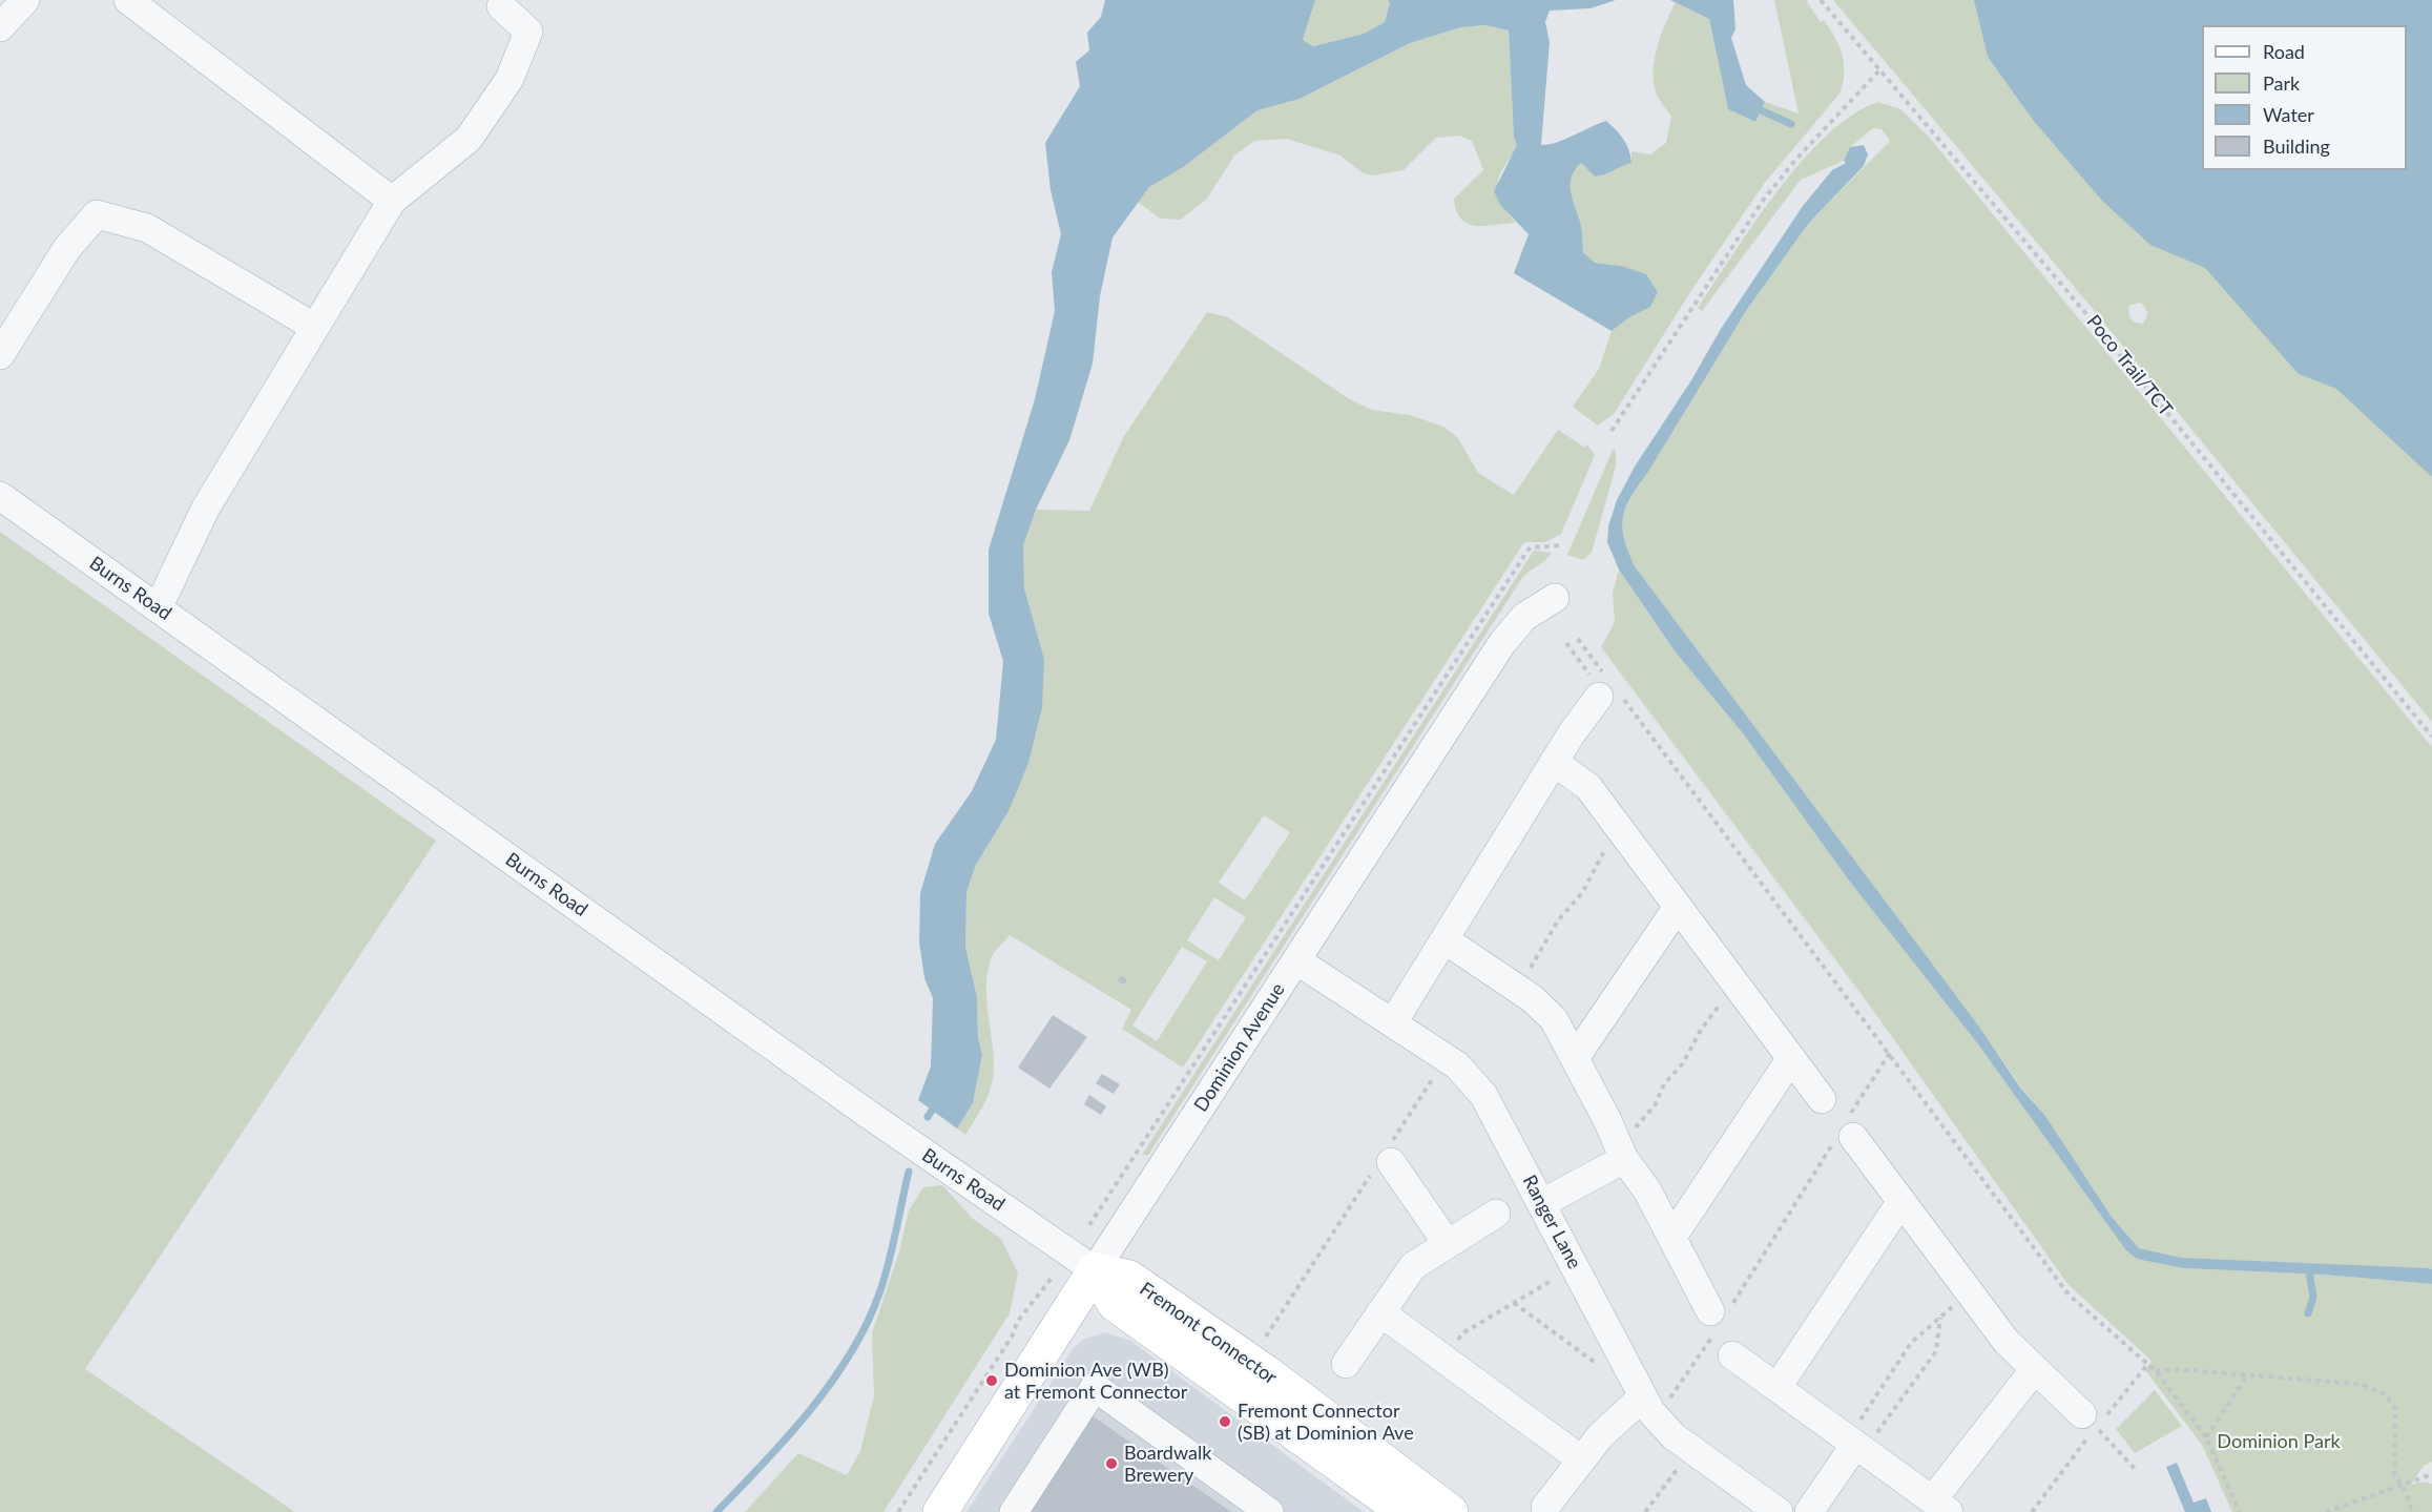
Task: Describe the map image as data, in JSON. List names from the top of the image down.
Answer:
{
  "streets": {
    "main road": ["Dominion Avenue", "Fremont Connector"],
    "street": ["Burns Road", "Ranger Lane"],
    "path": ["Poco Trail/TCT"]
  },
  "crossings": [
    ["Burns Road", "Dominion Avenue"],
    ["Burns Road", "Fremont Connector"],
    ["Dominion Avenue", "Ranger Lane"],
    ["Dominion Avenue", "Fremont Connector"]
  ],
  "parks": ["Dominion Park"],
  "places": ["Dominion Ave (WB) at Fremont Connector", "Fremont Connector (SB) at Dominion Ave", "Boardwalk Brewery"],
  "legend": [
    "Road",
    "Park",
    "Water",
    "Building"
  ]
}
